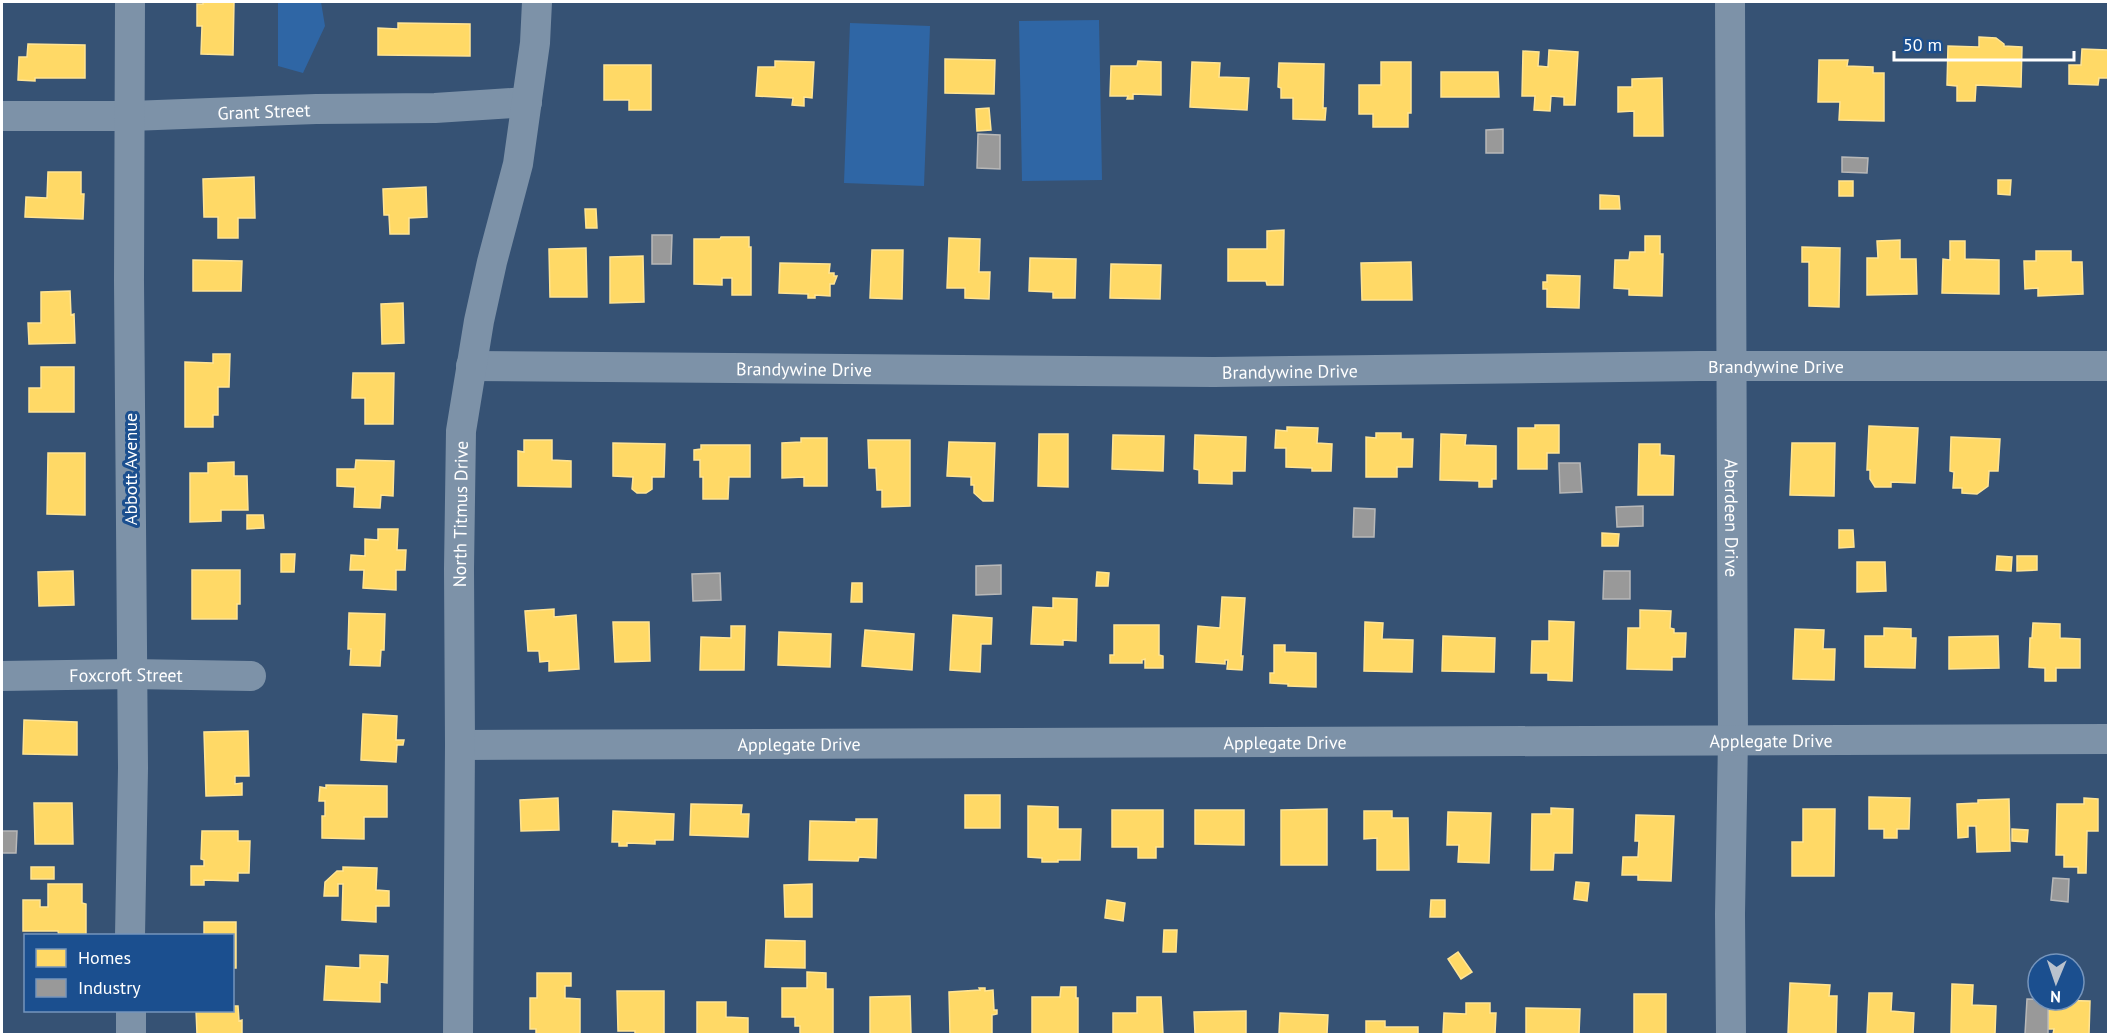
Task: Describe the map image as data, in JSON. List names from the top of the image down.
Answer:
{
  "streets": {
    "street": [
      "Grant Street",
      "Brandywine Drive",
      "Abbott Avenue",
      "North Titmus Drive",
      "Aberdeen Drive",
      "Foxcroft Street",
      "Applegate Drive"
    ]
  },
  "crossings": [
    ["Grant Street", "Abbott Avenue"],
    ["Grant Street", "North Titmus Drive"],
    ["Brandywine Drive", "North Titmus Drive"],
    ["Brandywine Drive", "Aberdeen Drive"],
    ["Abbott Avenue", "Foxcroft Street"],
    ["North Titmus Drive", "Applegate Drive"],
    ["Aberdeen Drive", "Applegate Drive"]
  ],
  "legend": ["Homes", "Industry"],
  "scale_bar": "50 m",
  "north": "bottom"
}
